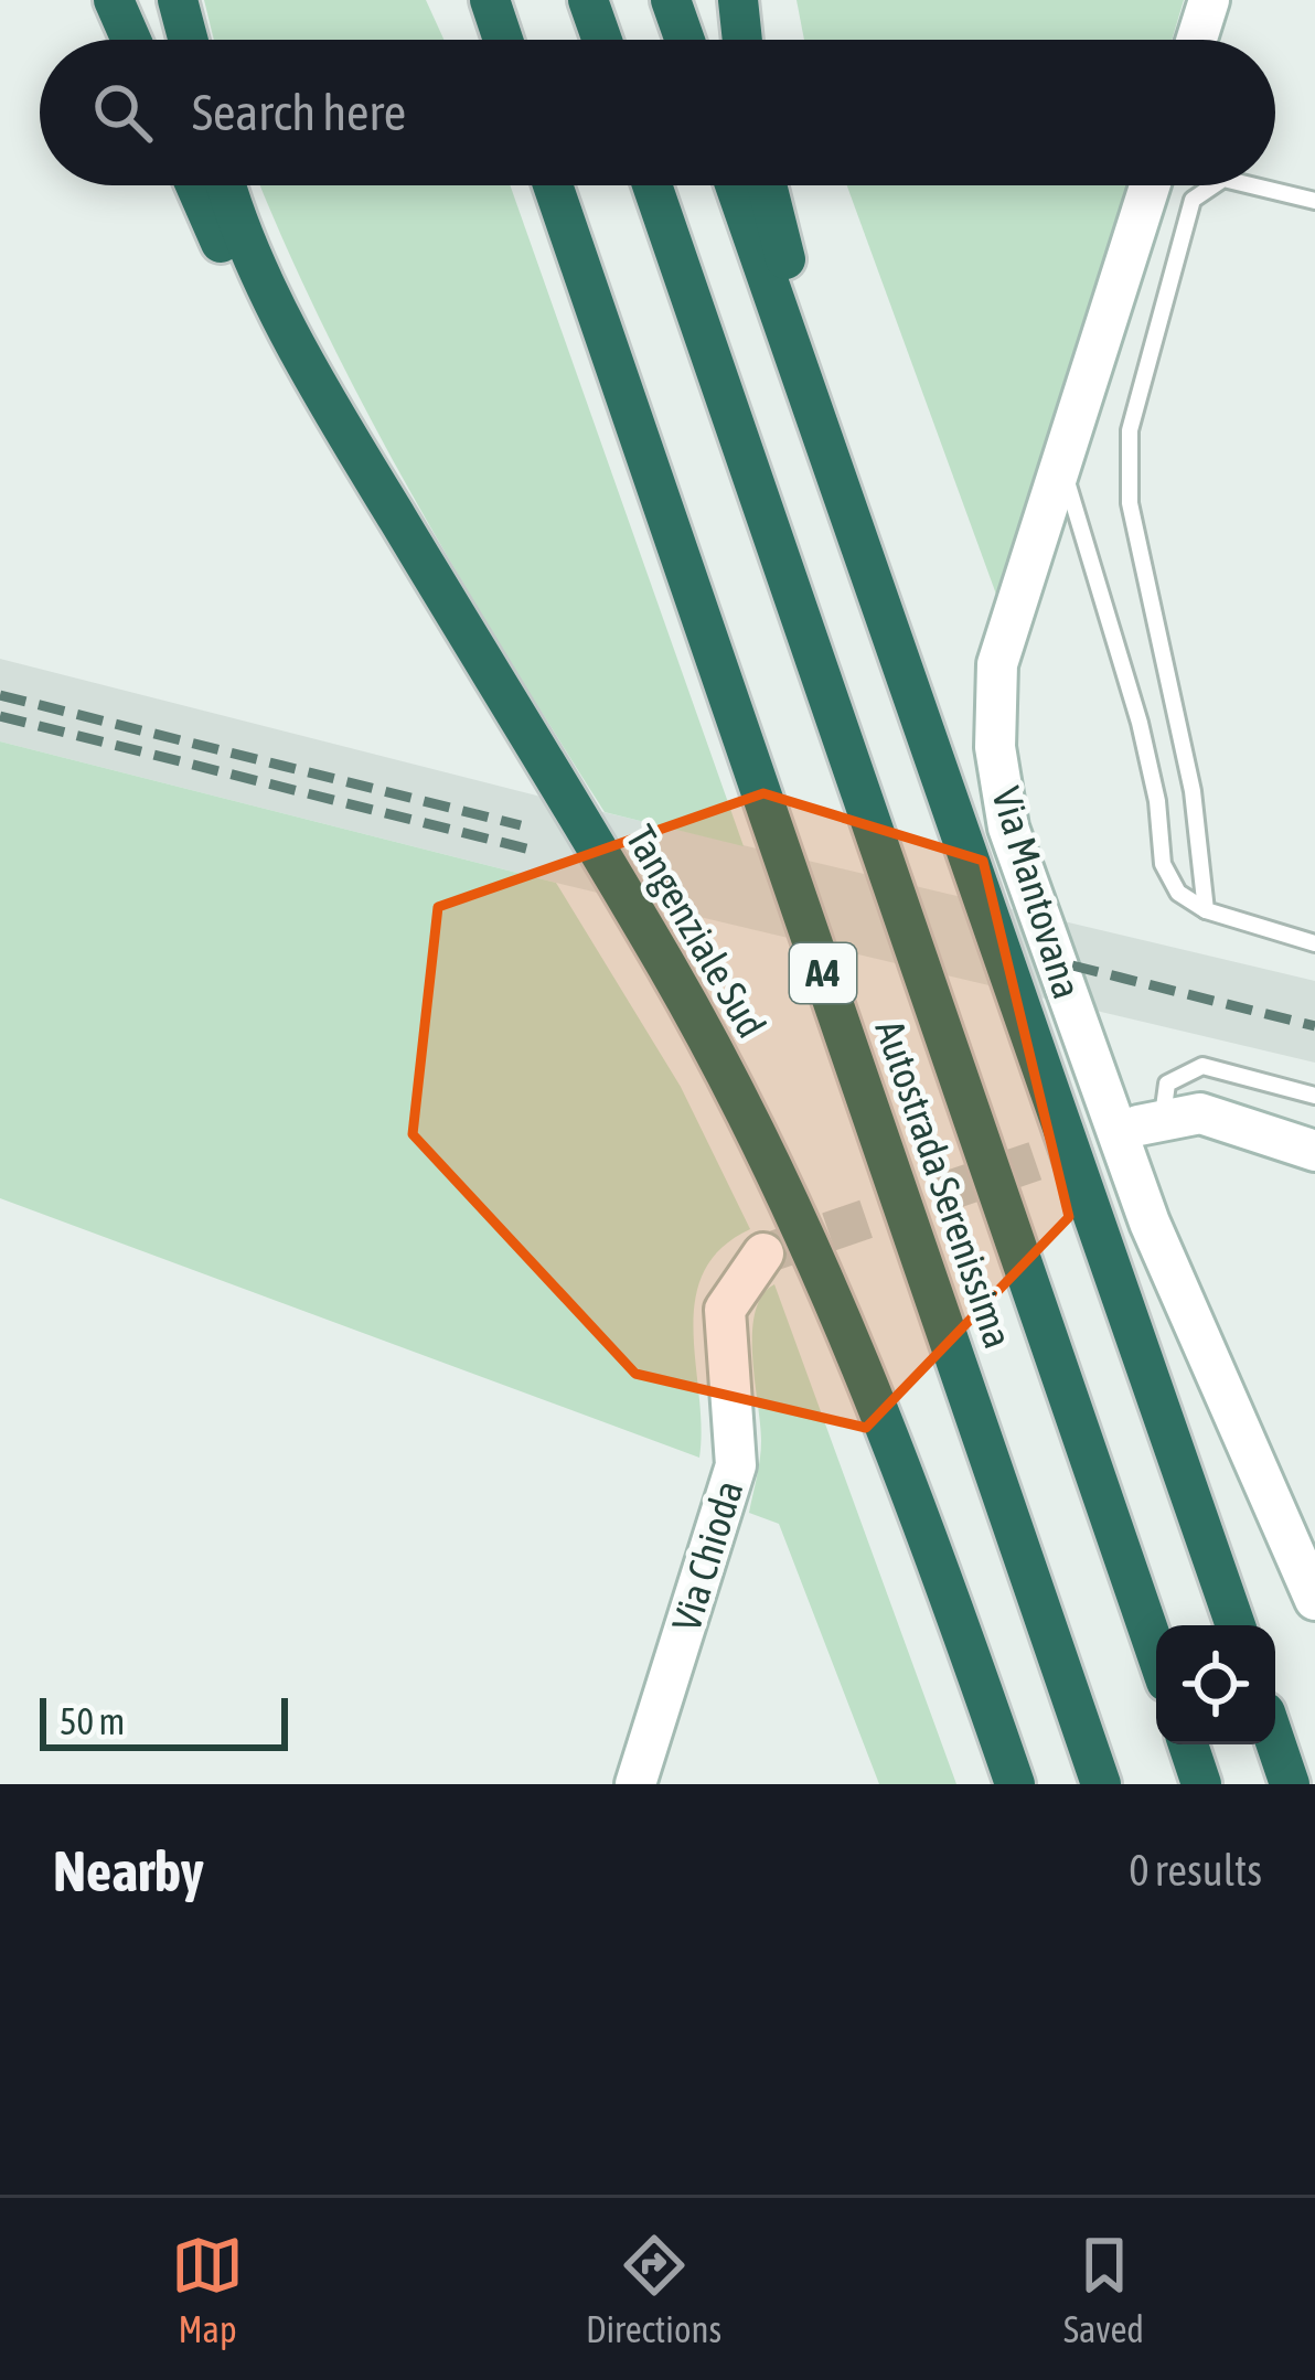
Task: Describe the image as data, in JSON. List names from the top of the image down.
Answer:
{
  "streets": {
    "highway": ["Tangenziale Sud", "A4", "Autostrada Serenissima"],
    "street": ["Via Mantovana", "Via Chioda"]
  },
  "scale_bar": "50 m",
  "page": {
    "search": "Search here",
    "scale": "50 m",
    "heading": ["Nearby", "0 results"],
    "nav": ["Map", "Directions", "Saved"]
  }
}
